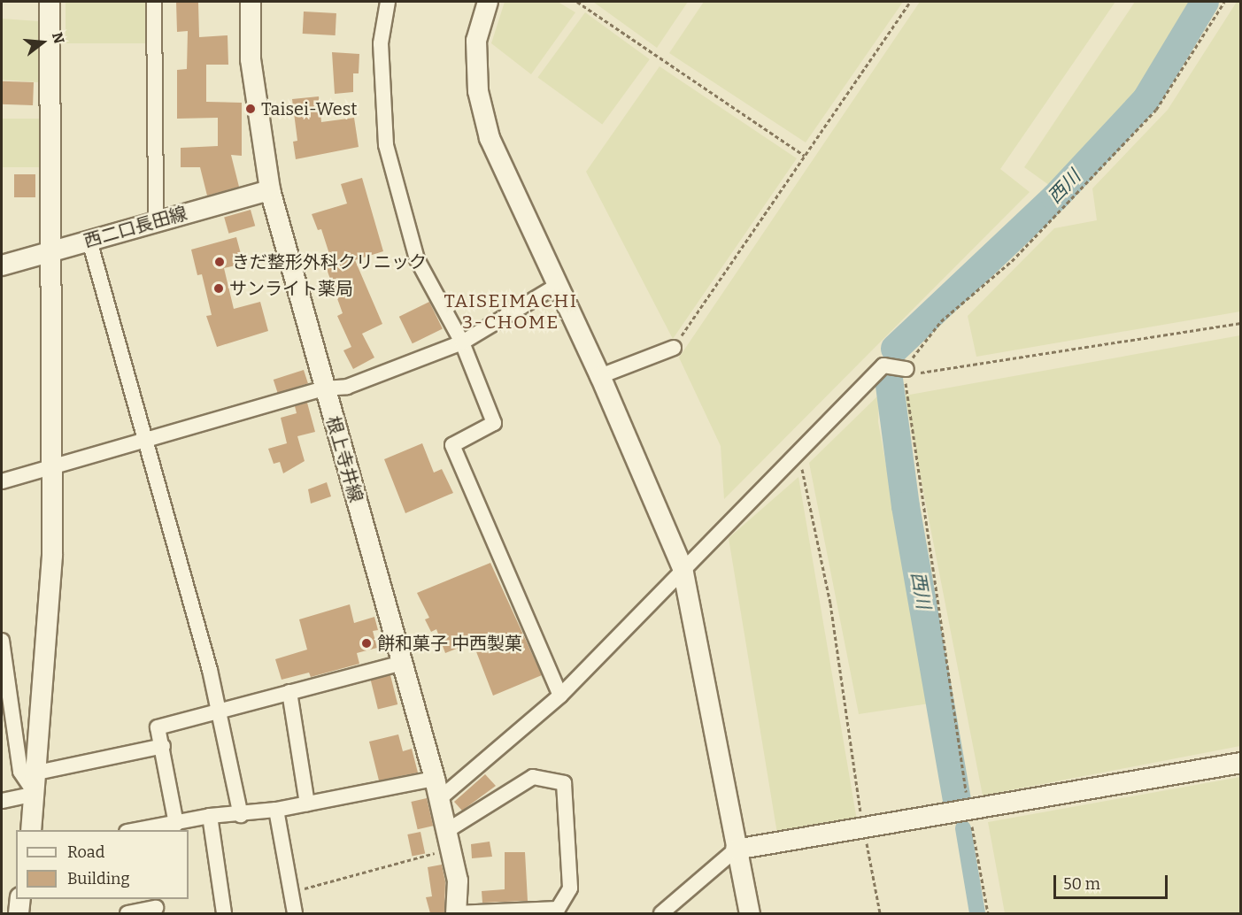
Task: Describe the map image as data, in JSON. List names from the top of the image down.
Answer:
{
  "streets": {
    "street": ["西二口長田線", "根上寺井線"]
  },
  "crossings": [
    ["西二口長田線", "根上寺井線"]
  ],
  "districts": ["TAISEIMACHI 3-CHOME"],
  "water": ["西川"],
  "places": [
    "Taisei-West",
    "きだ整形外科クリニック",
    "サンライト薬局",
    "餅和菓子 中西製菓"
  ],
  "legend": ["Road", "Building"],
  "scale_bar": "50 m",
  "north": "right"
}
